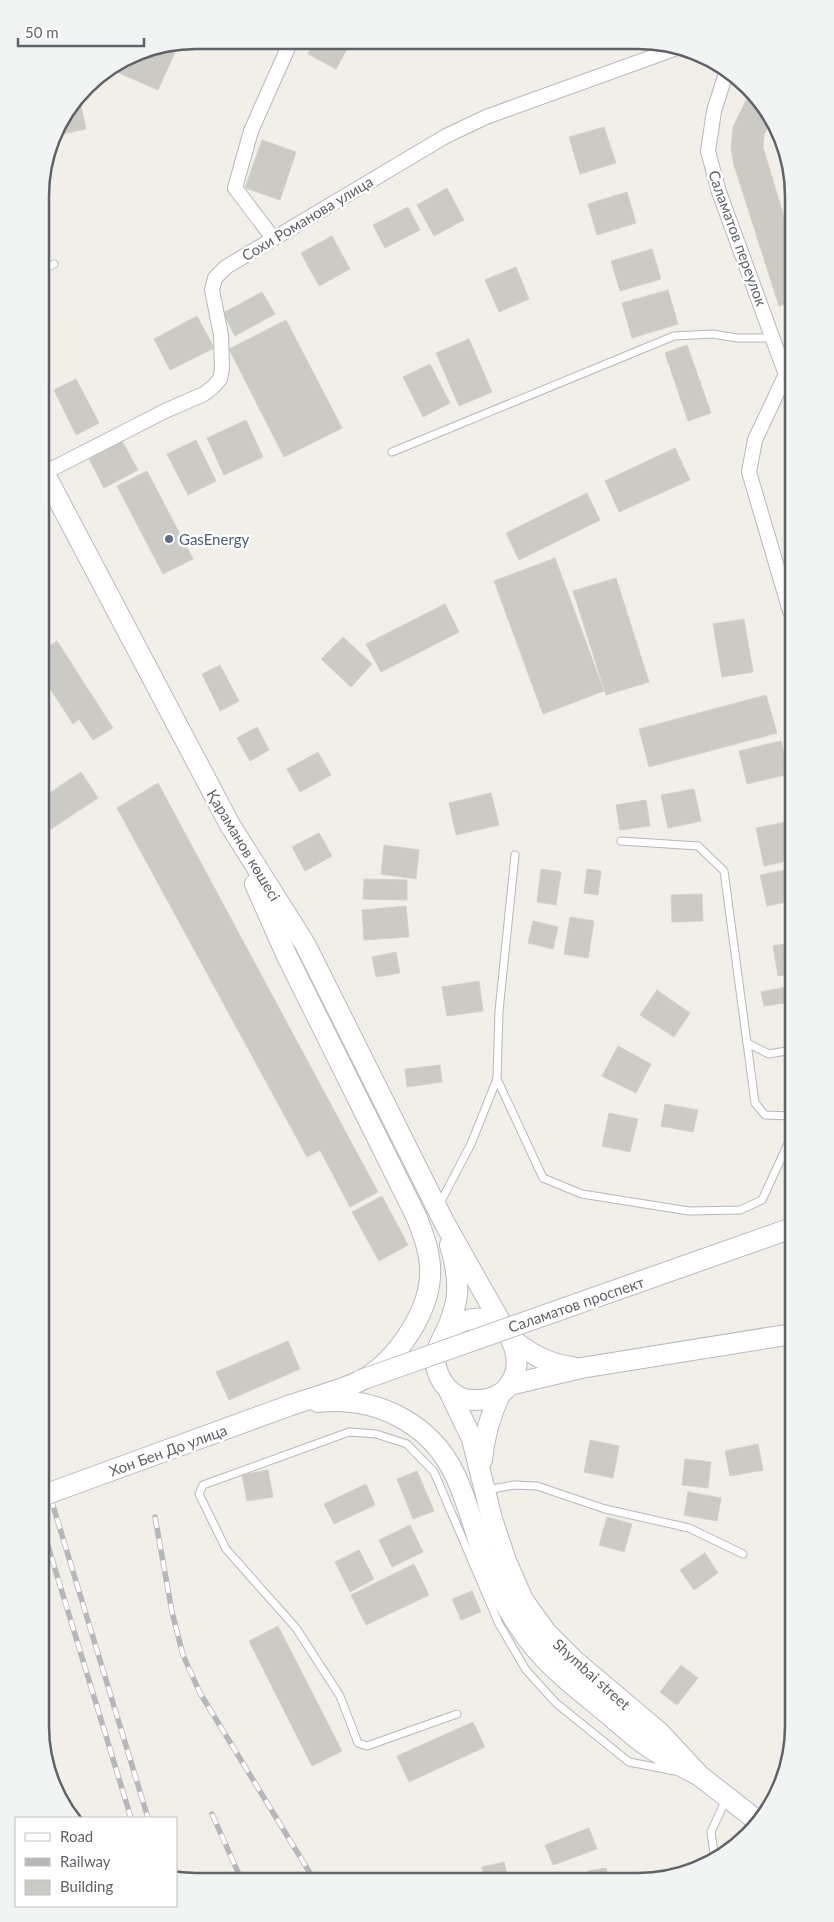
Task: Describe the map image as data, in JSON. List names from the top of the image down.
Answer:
{
  "streets": {
    "main road": [
      "Қараманов көшесі",
      "Саламатов проспект",
      "Хон Бен До улица",
      "Shymbai street"
    ],
    "street": ["Сохи Романова улица", "Саламатов переулок"]
  },
  "crossings": [
    ["Саламатов проспект", "Хон Бен До улица"]
  ],
  "places": ["GasEnergy"],
  "legend": ["Road", "Railway", "Building"],
  "scale_bar": "50 m"
}
